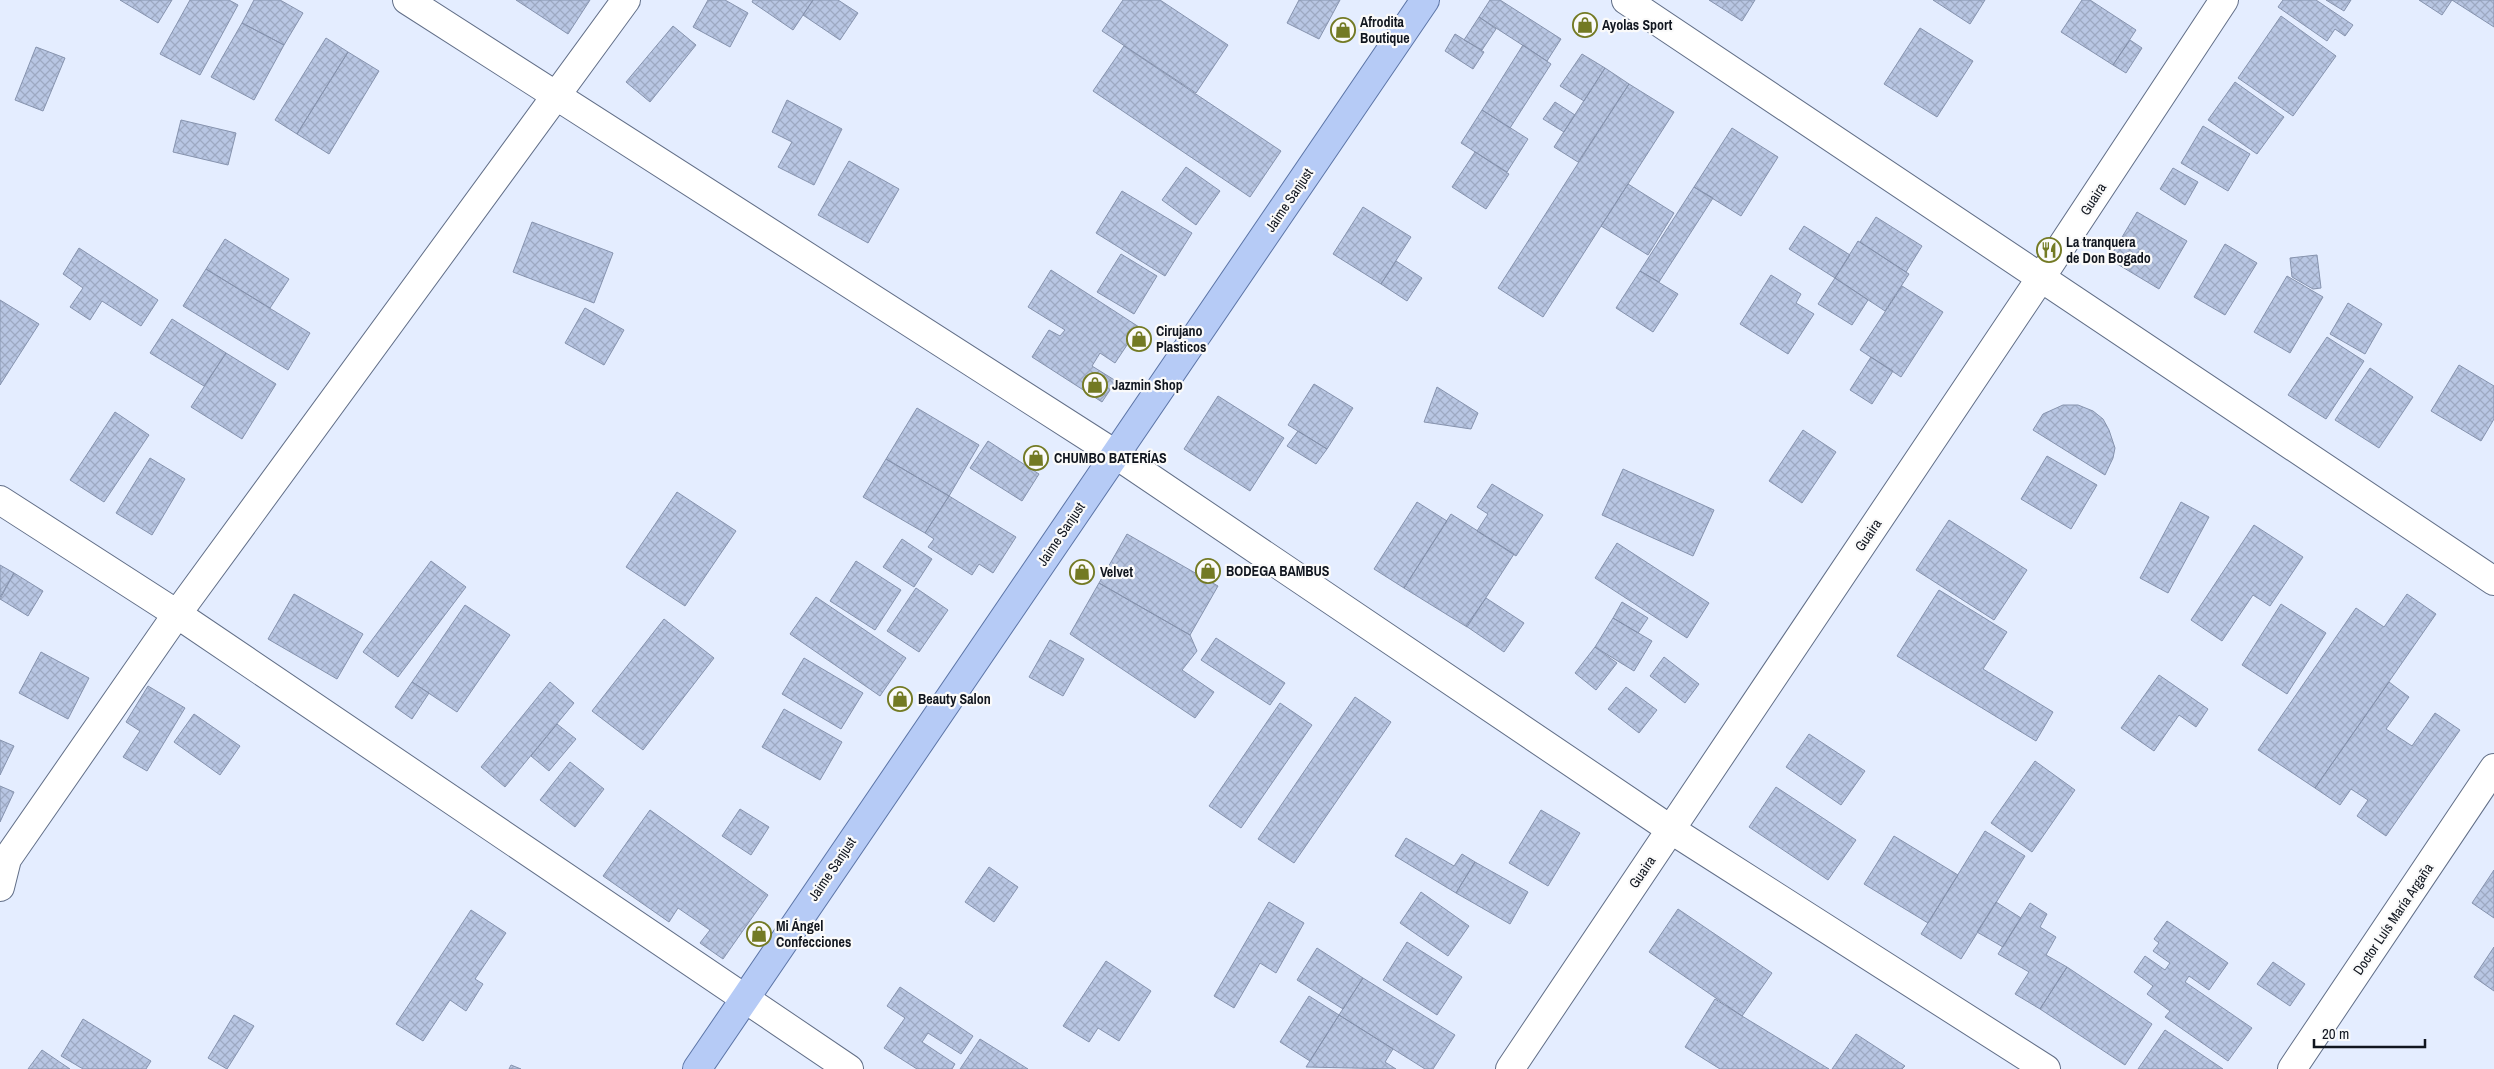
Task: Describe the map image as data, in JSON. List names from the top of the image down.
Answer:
{
  "streets": {
    "main road": ["Jaime Sanjust"],
    "street": ["Guaira", "Doctor Luís María Argaña"]
  },
  "places": {
    "shop": [
      "Ayolas Sport",
      "Afrodita Boutique",
      "Cirujano Plasticos",
      "Jazmin Shop",
      "CHUMBO BATERÍAS",
      "BODEGA BAMBUS",
      "Velvet",
      "Beauty Salon",
      "Mi Ángel Confecciones"
    ],
    "restaurant": ["La tranquera de Don Bogado"]
  },
  "scale_bar": "20 m"
}
